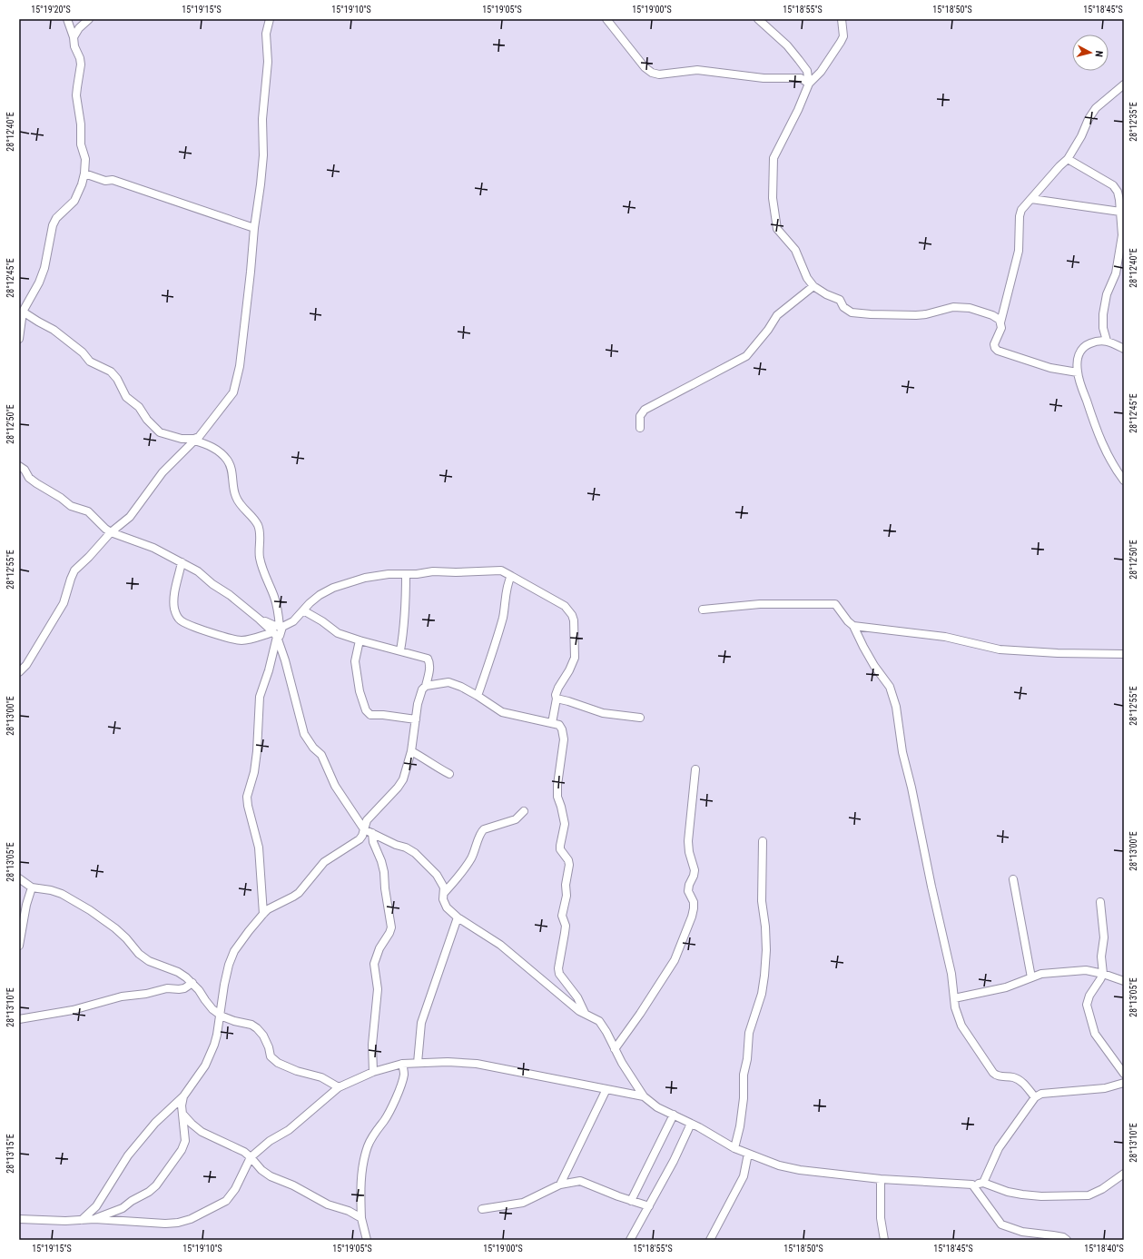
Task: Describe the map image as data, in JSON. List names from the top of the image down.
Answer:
{
  "north": "right",
  "coordinates": [
    "15°19'20\"S",
    "15°19'15\"S",
    "15°19'10\"S",
    "15°19'05\"S",
    "15°19'00\"S",
    "15°18'55\"S",
    "15°18'50\"S",
    "15°18'45\"S",
    "28°12'35\"E",
    "28°12'40\"E",
    "28°12'45\"E",
    "28°12'50\"E",
    "28°12'55\"E",
    "28°13'00\"E",
    "28°13'05\"E",
    "28°13'10\"E",
    "28°13'15\"E",
    "15°18'40\"S"
  ]
}
